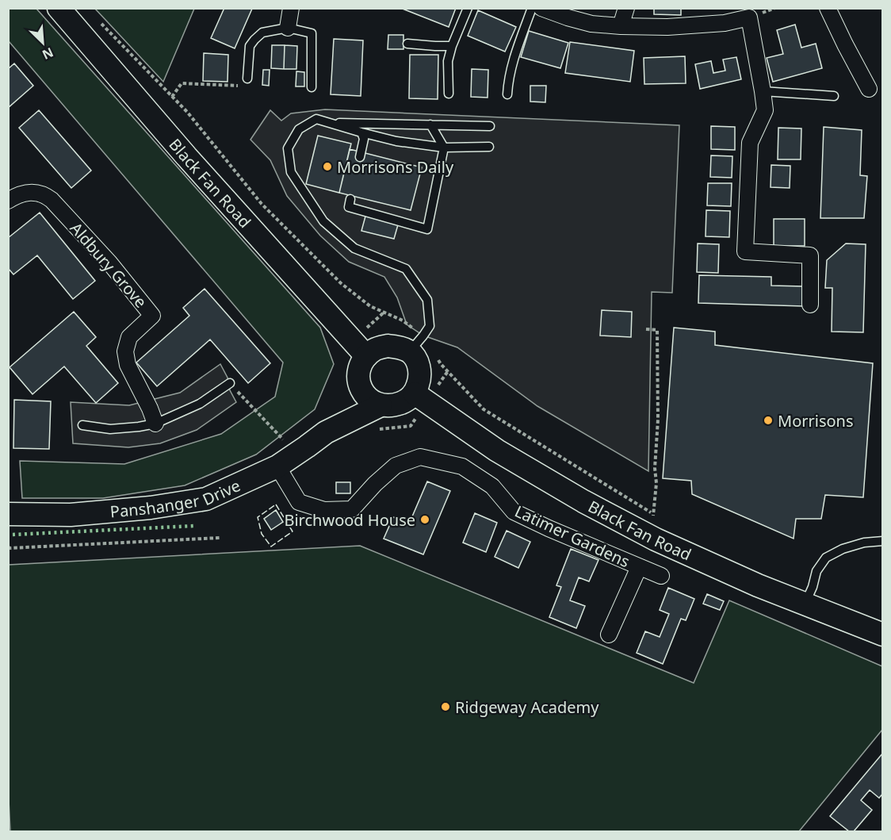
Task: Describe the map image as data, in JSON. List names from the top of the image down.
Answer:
{
  "streets": {
    "main road": ["Black Fan Road", "Panshanger Drive"],
    "street": ["Aldbury Grove", "Latimer Gardens"]
  },
  "crossings": [
    ["Black Fan Road", "Panshanger Drive"],
    ["Panshanger Drive", "Latimer Gardens"]
  ],
  "places": [
    "Morrisons Daily",
    "Morrisons",
    "Birchwood House",
    "Ridgeway Academy"
  ],
  "north": "bottom right"
}
